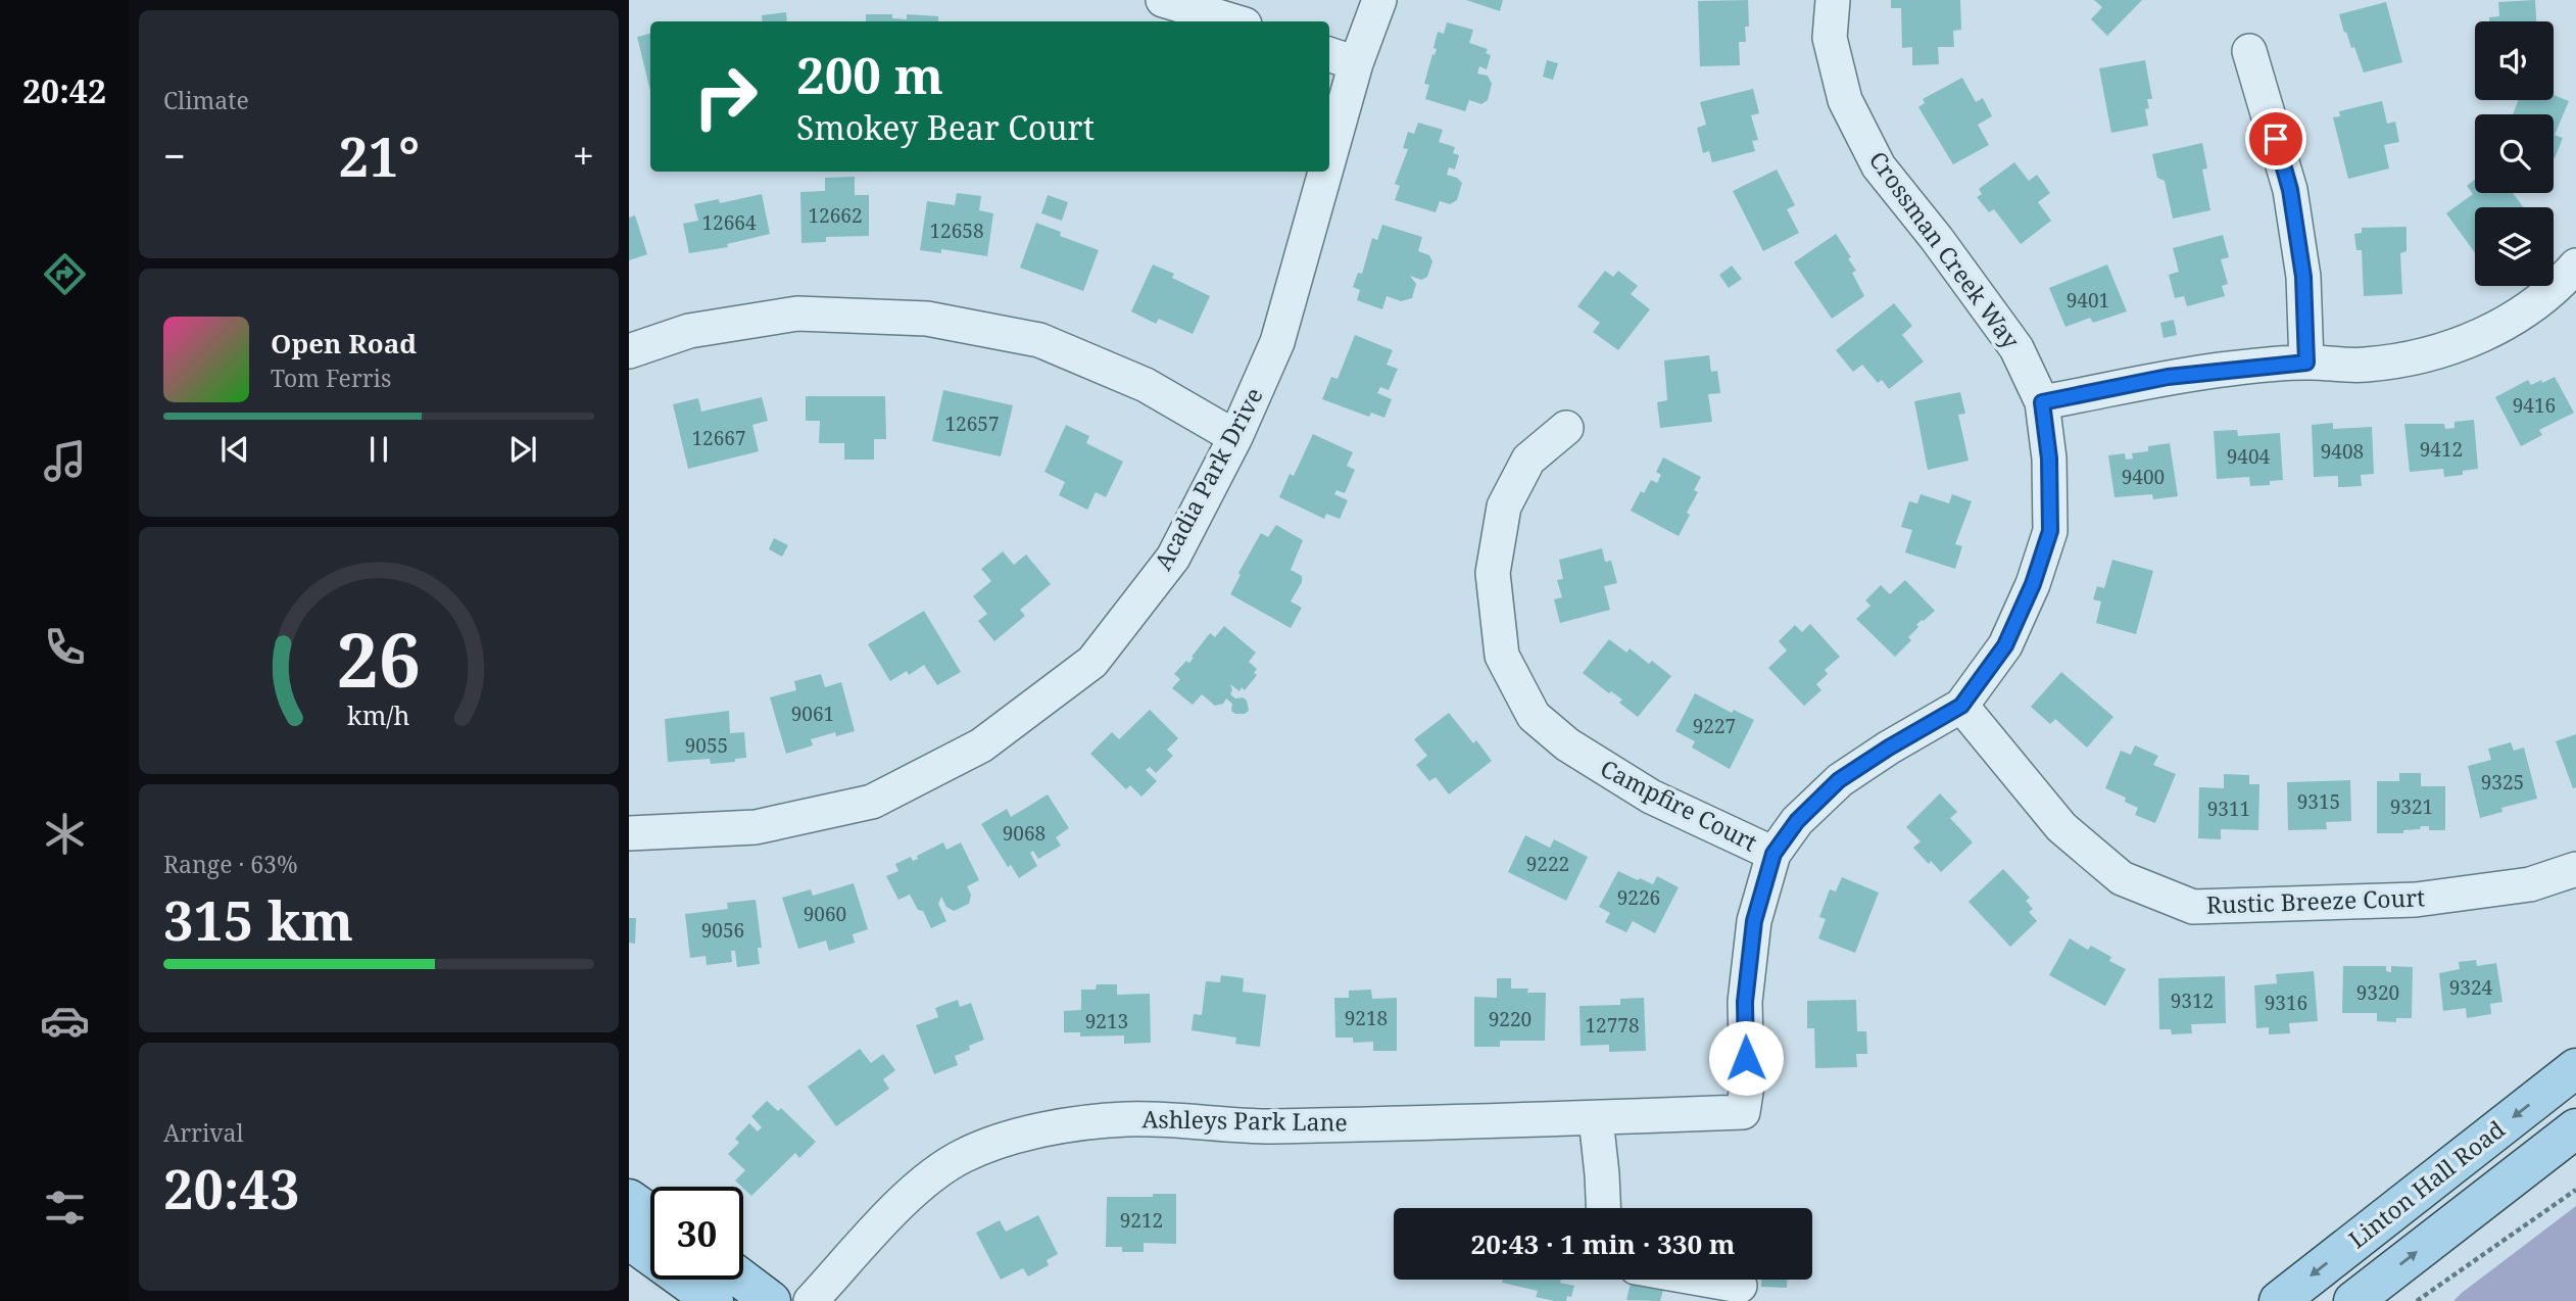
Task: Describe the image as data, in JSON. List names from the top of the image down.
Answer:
{
  "streets": {
    "main road": ["Linton Hall Road"],
    "street": [
      "Crossman Creek Way",
      "Acadia Park Drive",
      "Campfire Court",
      "Rustic Breeze Court",
      "Ashleys Park Lane"
    ]
  },
  "crossings": [
    ["Crossman Creek Way", "Campfire Court"],
    ["Crossman Creek Way", "Rustic Breeze Court"],
    ["Crossman Creek Way", "Ashleys Park Lane"]
  ],
  "house_numbers": [
    "12662",
    "12664",
    "12658",
    "9401",
    "9416",
    "12657",
    "12667",
    "9412",
    "9408",
    "9404",
    "9400",
    "9061",
    "9227",
    "9055",
    "9325",
    "9315",
    "9321",
    "9311",
    "9068",
    "9222",
    "9226",
    "9060",
    "9056",
    "9324",
    "9320",
    "9312",
    "9316",
    "9218",
    "9220",
    "9213",
    "12778",
    "9212"
  ],
  "page": {
    "tabs": "20:42",
    "tile": [
      "Climate",
      ["Range · 63%", "315 km"],
      ["Arrival", "20:43"]
    ],
    "turn": ["200 m", "Smokey Bear Court"],
    "heat": ["−", "21°", "+"],
    "song": ["Open Road", "Tom Ferris"],
    "limit": "30",
    "trip": "20:43 · 1 min · 330 m",
    "gauge": ["26", "km/h"]
  }
}
